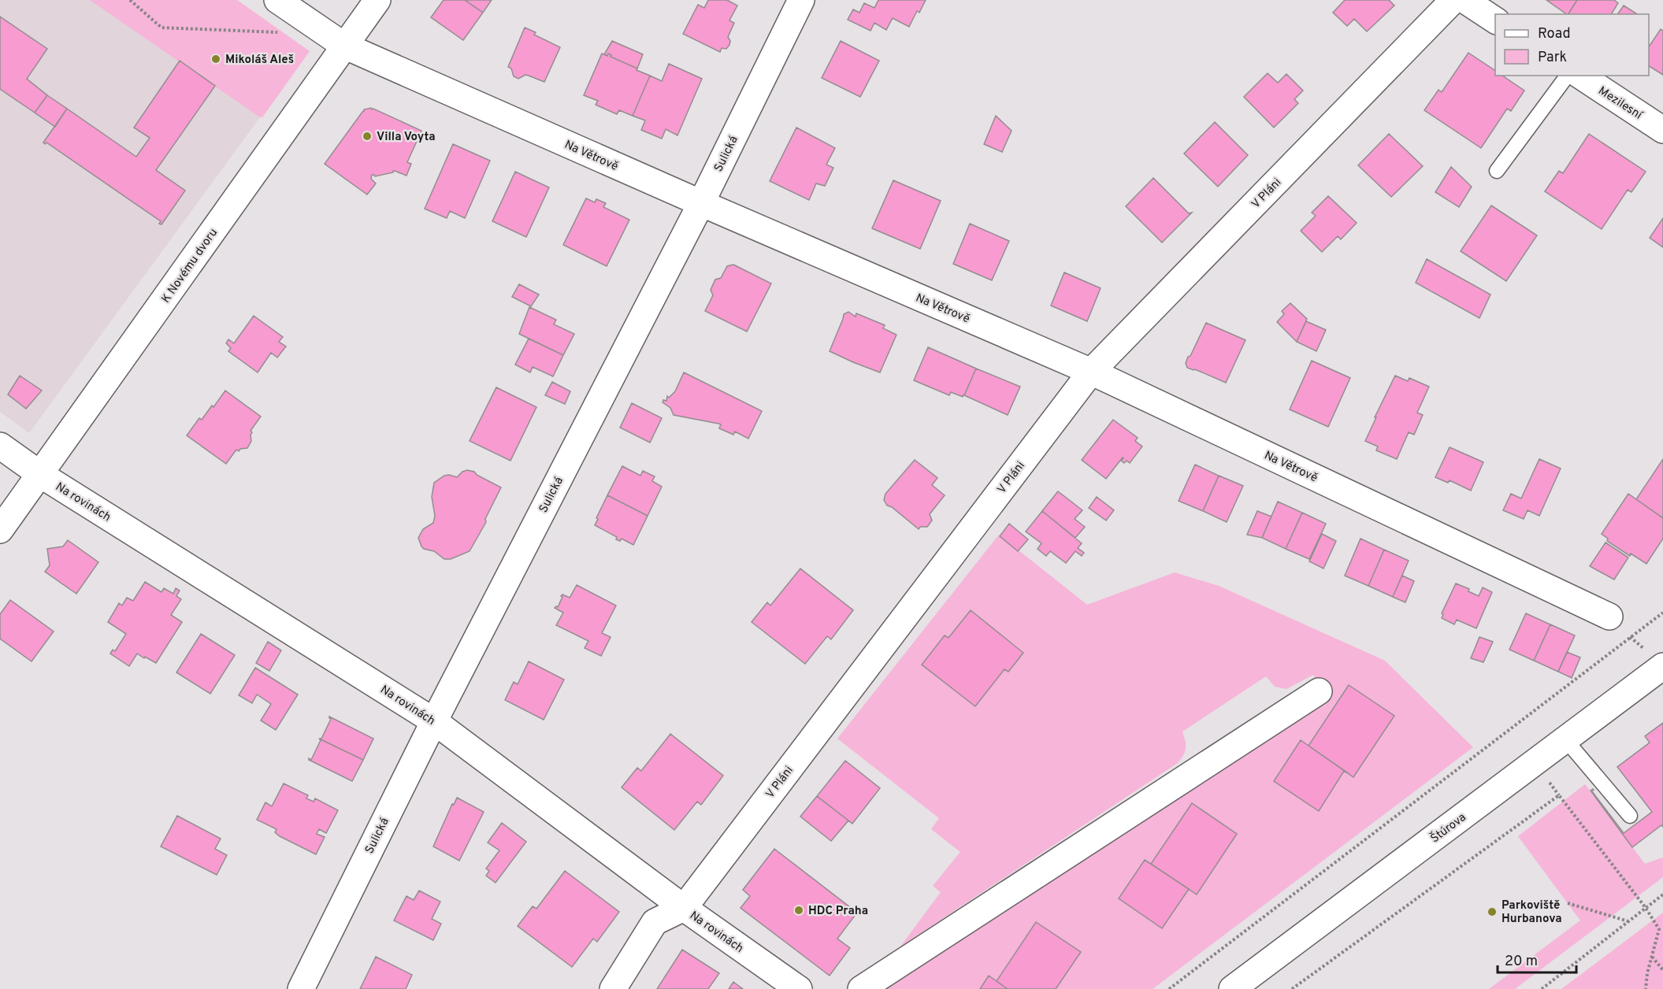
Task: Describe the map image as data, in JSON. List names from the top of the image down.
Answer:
{
  "streets": {
    "street": [
      "Mezilesní",
      "Sulická",
      "Na Větrově",
      "V Pláni",
      "K Novému dvoru",
      "Na rovinách",
      "Štúrova"
    ]
  },
  "crossings": [
    ["Sulická", "Na Větrově"],
    ["Sulická", "Na rovinách"],
    ["Na Větrově", "V Pláni"],
    ["Na Větrově", "K Novému dvoru"],
    ["V Pláni", "Na rovinách"],
    ["K Novému dvoru", "Na rovinách"]
  ],
  "places": [
    "Mikoláš Aleš",
    "Villa Voyta",
    "HDC Praha",
    "Parkoviště Hurbanova"
  ],
  "legend": ["Road", "Park"],
  "scale_bar": "20 m"
}
